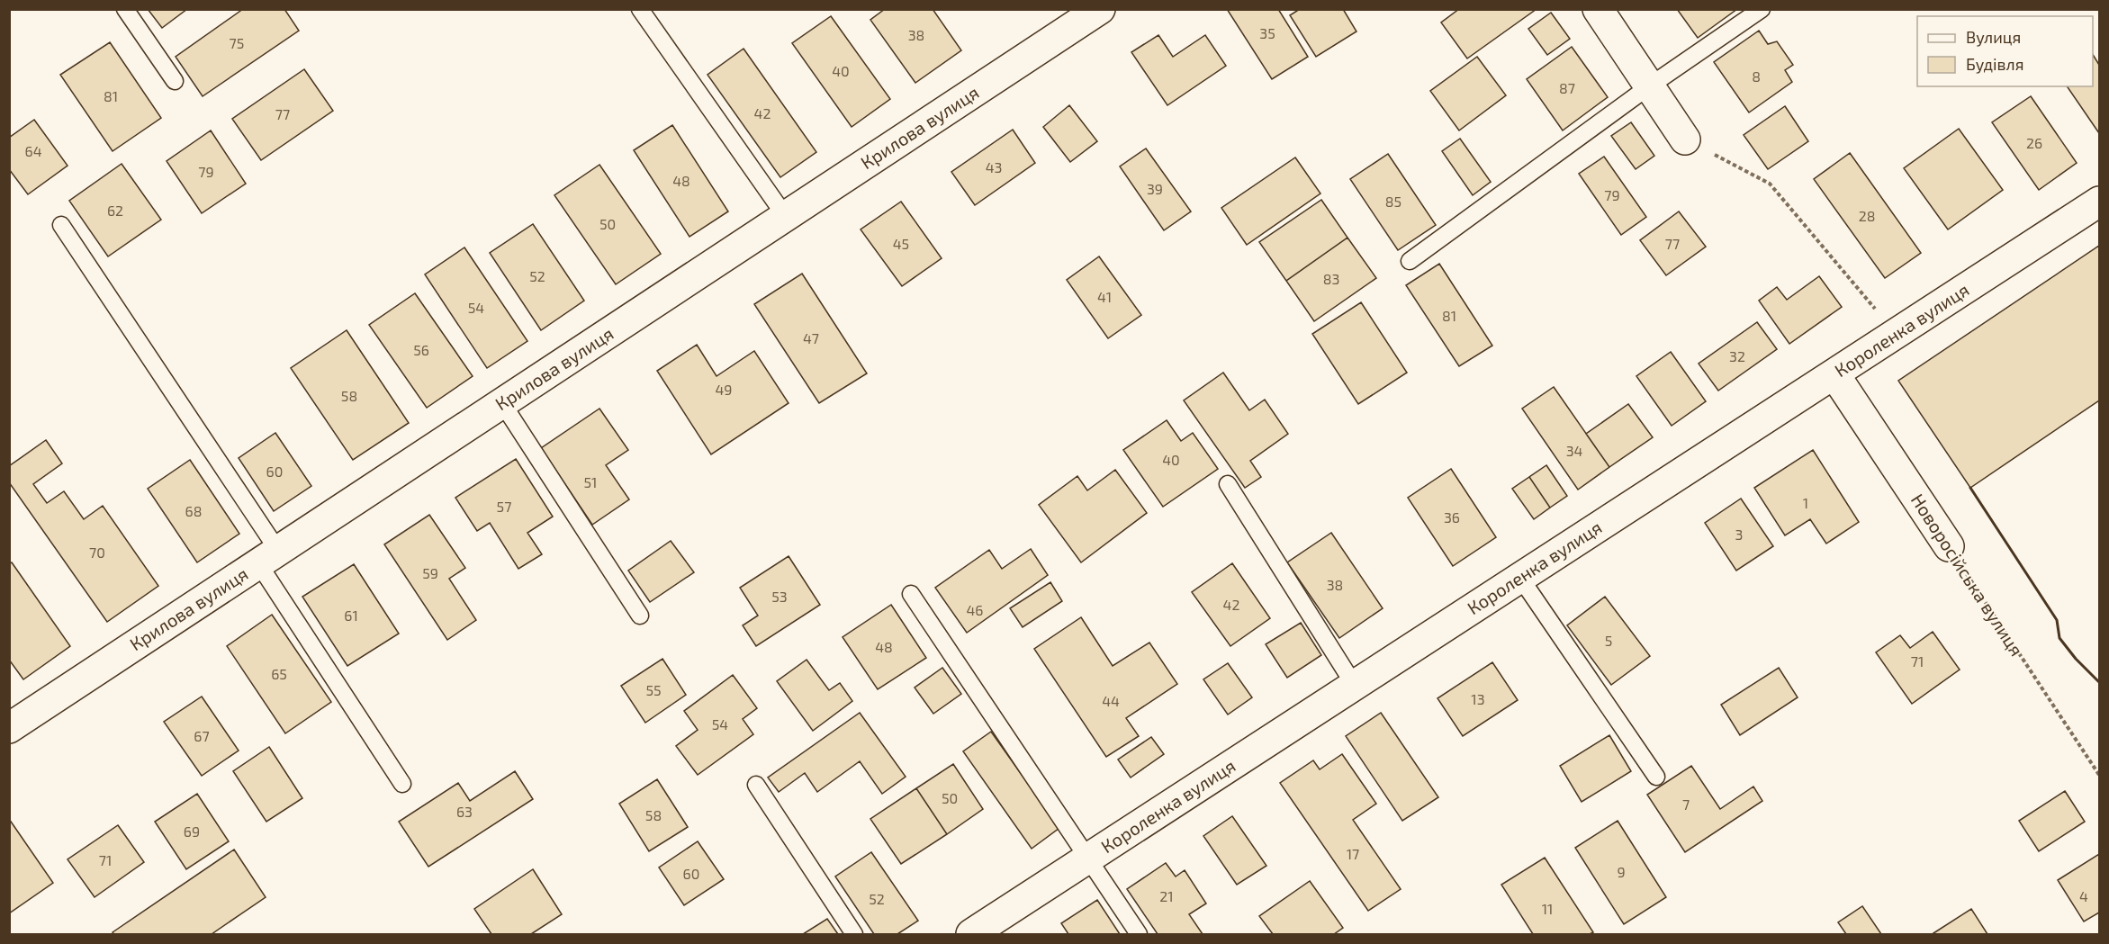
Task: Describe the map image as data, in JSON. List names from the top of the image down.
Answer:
{
  "streets": {
    "street": ["Крилова вулиця", "Короленка вулиця", "Новоросійська вулиця"]
  },
  "crossings": [
    ["Короленка вулиця", "Новоросійська вулиця"]
  ],
  "house_numbers": [
    "35",
    "38",
    "75",
    "40",
    "8",
    "87",
    "81",
    "42",
    "77",
    "26",
    "64",
    "43",
    "79",
    "48",
    "39",
    "79",
    "85",
    "62",
    "28",
    "50",
    "45",
    "77",
    "52",
    "83",
    "41",
    "54",
    "81",
    "47",
    "56",
    "32",
    "49",
    "58",
    "34",
    "40",
    "60",
    "51",
    "1",
    "57",
    "68",
    "36",
    "3",
    "70",
    "59",
    "38",
    "53",
    "42",
    "46",
    "61",
    "5",
    "48",
    "71",
    "65",
    "55",
    "13",
    "44",
    "54",
    "67",
    "50",
    "7",
    "63",
    "58",
    "69",
    "17",
    "71",
    "9",
    "60",
    "21",
    "4",
    "52",
    "11"
  ],
  "legend": ["Вулиця", "Будівля"]
}
